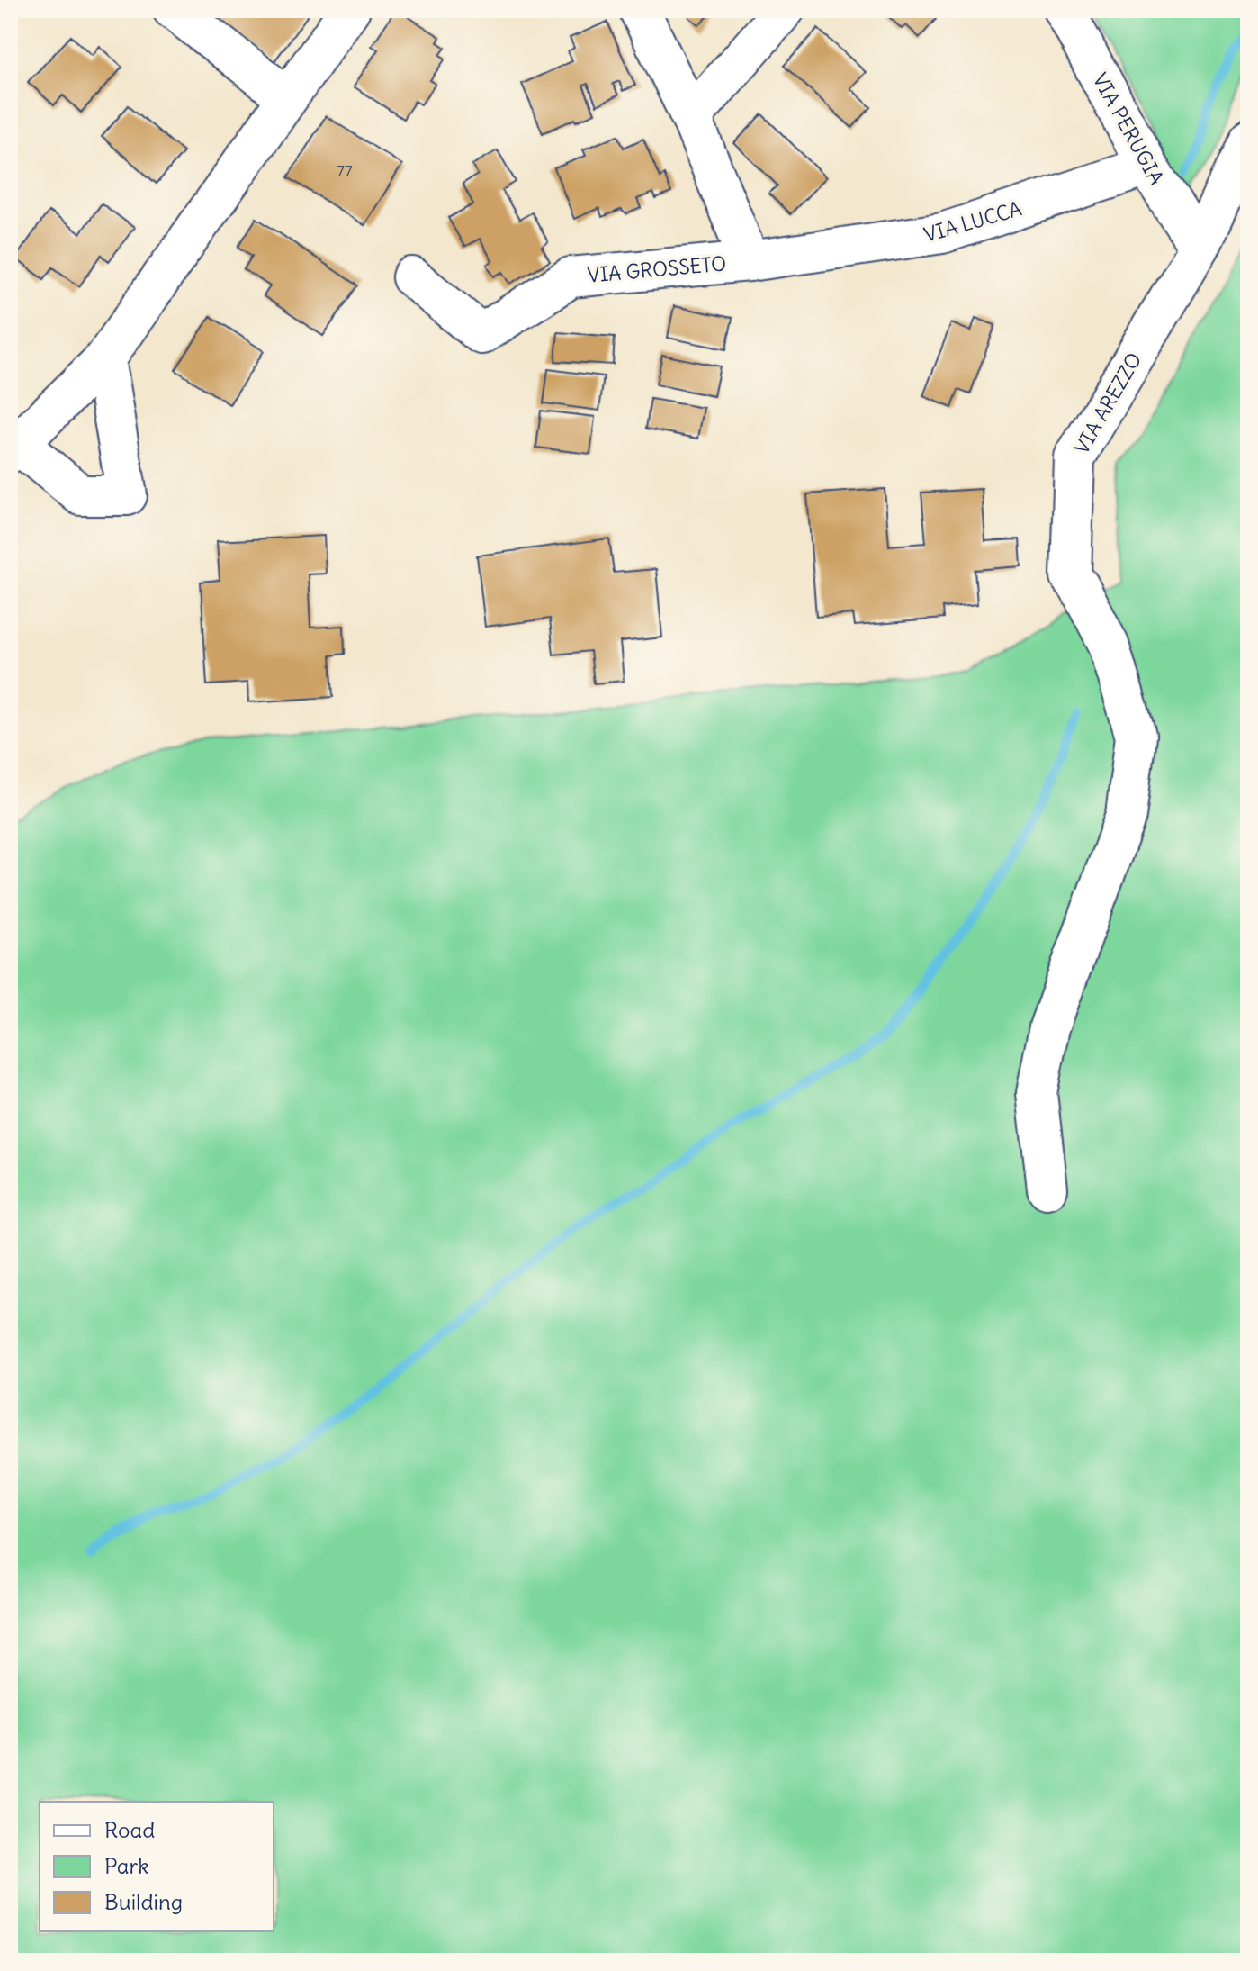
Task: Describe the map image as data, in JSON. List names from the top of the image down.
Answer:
{
  "streets": {
    "street": [
      "VIA PERUGIA",
      "VIA LUCCA",
      "VIA GROSSETO",
      "VIA AREZZO"
    ]
  },
  "crossings": [
    ["VIA PERUGIA", "VIA LUCCA"],
    ["VIA PERUGIA", "VIA AREZZO"],
    ["VIA LUCCA", "VIA GROSSETO"]
  ],
  "house_numbers": ["77"],
  "legend": ["Road", "Park", "Building"]
}
